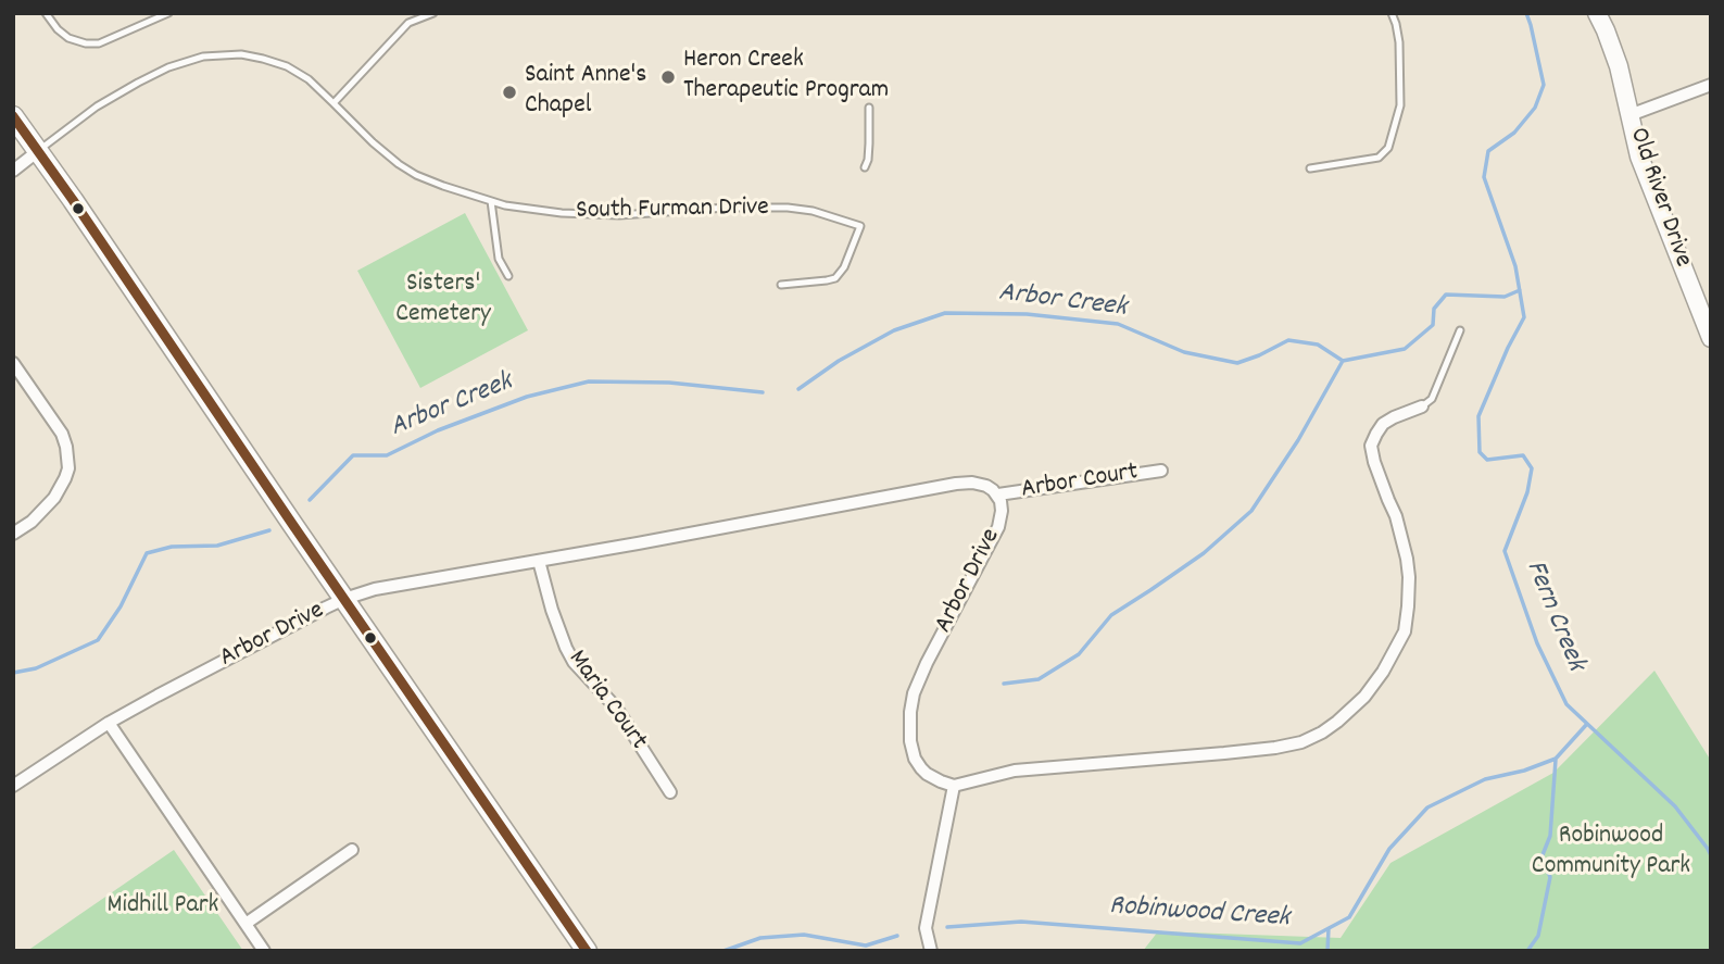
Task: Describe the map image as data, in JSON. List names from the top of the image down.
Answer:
{
  "streets": {
    "street": [
      "Old River Drive",
      "Arbor Court",
      "Arbor Drive",
      "Maria Court"
    ],
    "lane": ["South Furman Drive"]
  },
  "crossings": [
    ["Arbor Court", "Arbor Drive"],
    ["Arbor Drive", "Maria Court"]
  ],
  "water": ["Arbor Creek", "Fern Creek", "Robinwood Creek"],
  "parks": ["Sisters' Cemetery", "Robinwood Community Park", "Midhill Park"],
  "places": ["Heron Creek Therapeutic Program", "Saint Anne's Chapel"]
}
